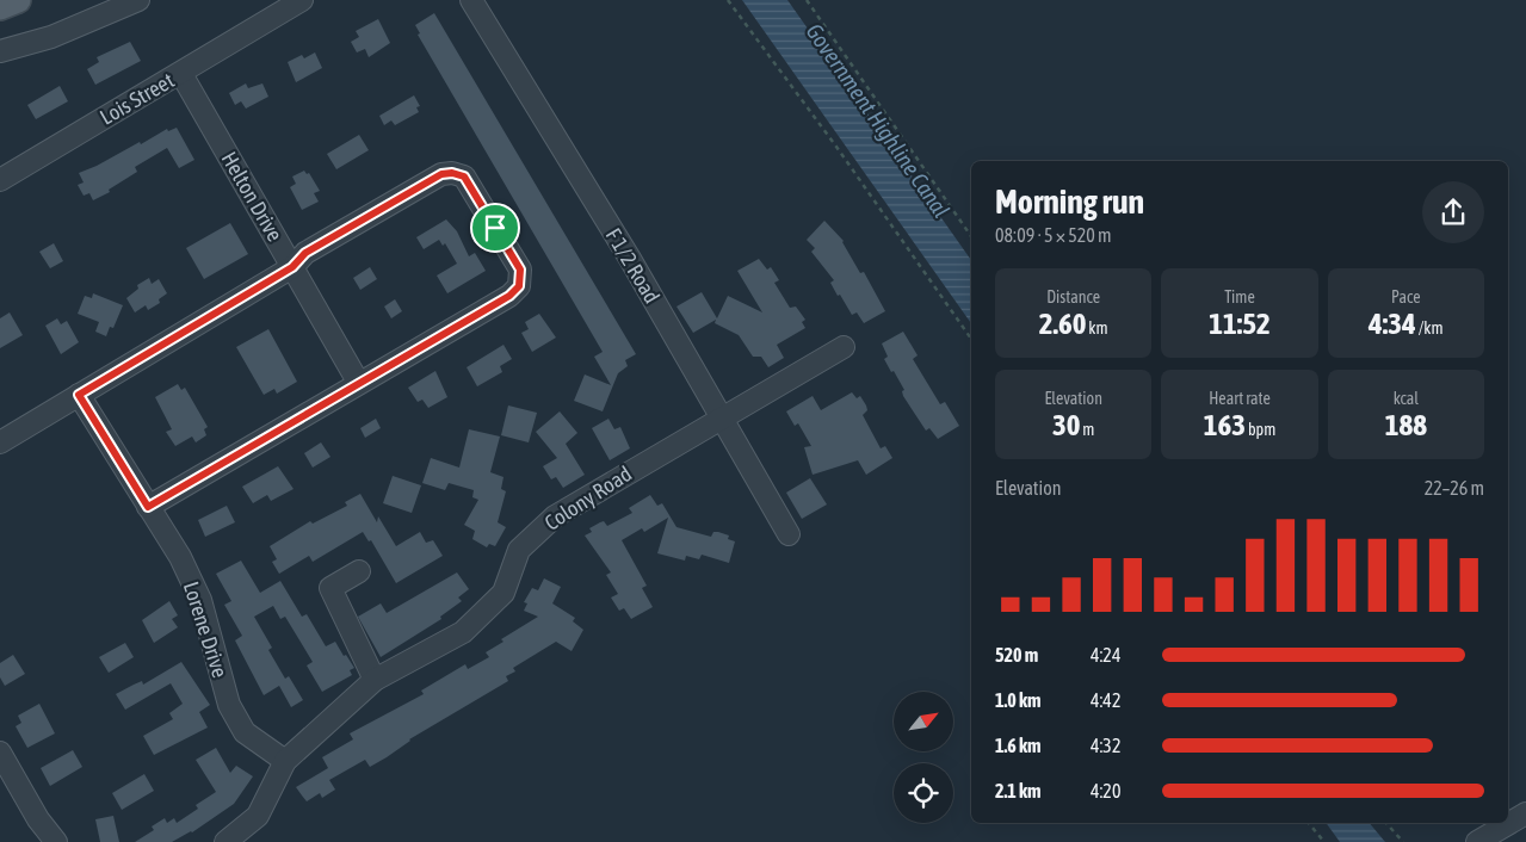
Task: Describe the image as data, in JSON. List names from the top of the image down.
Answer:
{
  "streets": {
    "street": [
      "Lois Street",
      "Helton Drive",
      "F 1/2 Road",
      "Colony Road",
      "Lorene Drive"
    ]
  },
  "crossings": [
    ["Lois Street", "Helton Drive"],
    ["F 1/2 Road", "Colony Road"],
    ["Colony Road", "Lorene Drive"]
  ],
  "water": ["Government Highline Canal"],
  "north": "top right",
  "page": {
    "heading": ["Morning run", "08:09 · 5 × 520 m"],
    "stats": [
      ["Distance", "2.60 km"],
      ["Time", "11:52"],
      ["Pace", "4:34 /km"],
      ["Elevation", "30 m"],
      ["Heart rate", "163 bpm"],
      ["kcal", "188"]
    ],
    "chart": ["Elevation", "22–26 m"],
    "list": [
      {
        "name": "520 m",
        "note": "4:24"
      },
      {
        "name": "1.0 km",
        "note": "4:42"
      },
      {
        "name": "1.6 km",
        "note": "4:32"
      },
      {
        "name": "2.1 km",
        "note": "4:20"
      }
    ]
  }
}
